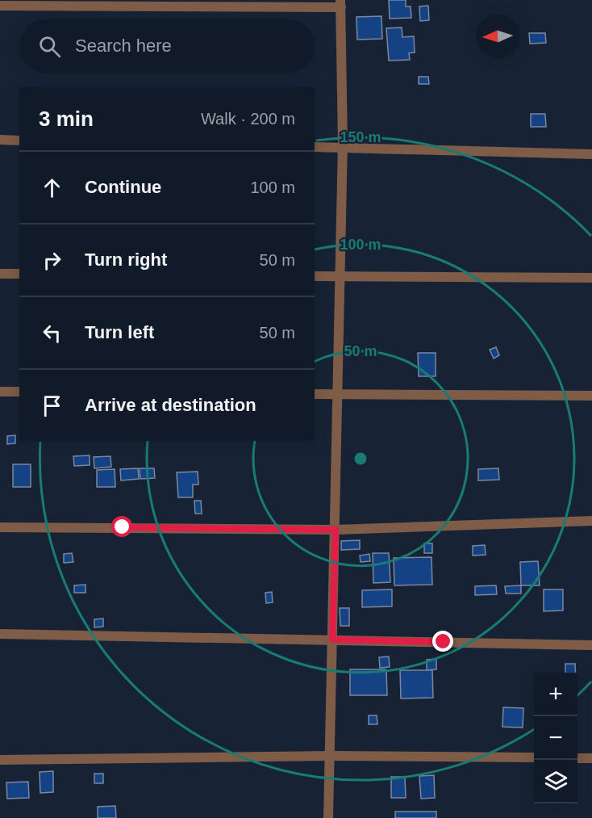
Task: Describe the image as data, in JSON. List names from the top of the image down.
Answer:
{
  "north": "left",
  "page": {
    "search": "Search here",
    "heading": ["3 min", "Walk · 200 m"],
    "list": [
      ["Continue", "100 m"],
      ["Turn right", "50 m"],
      ["Turn left", "50 m"],
      "Arrive at destination"
    ],
    "map_buttons": ["+", "−"]
  },
  "rings": ["150 m", "100 m", "50 m"]
}
